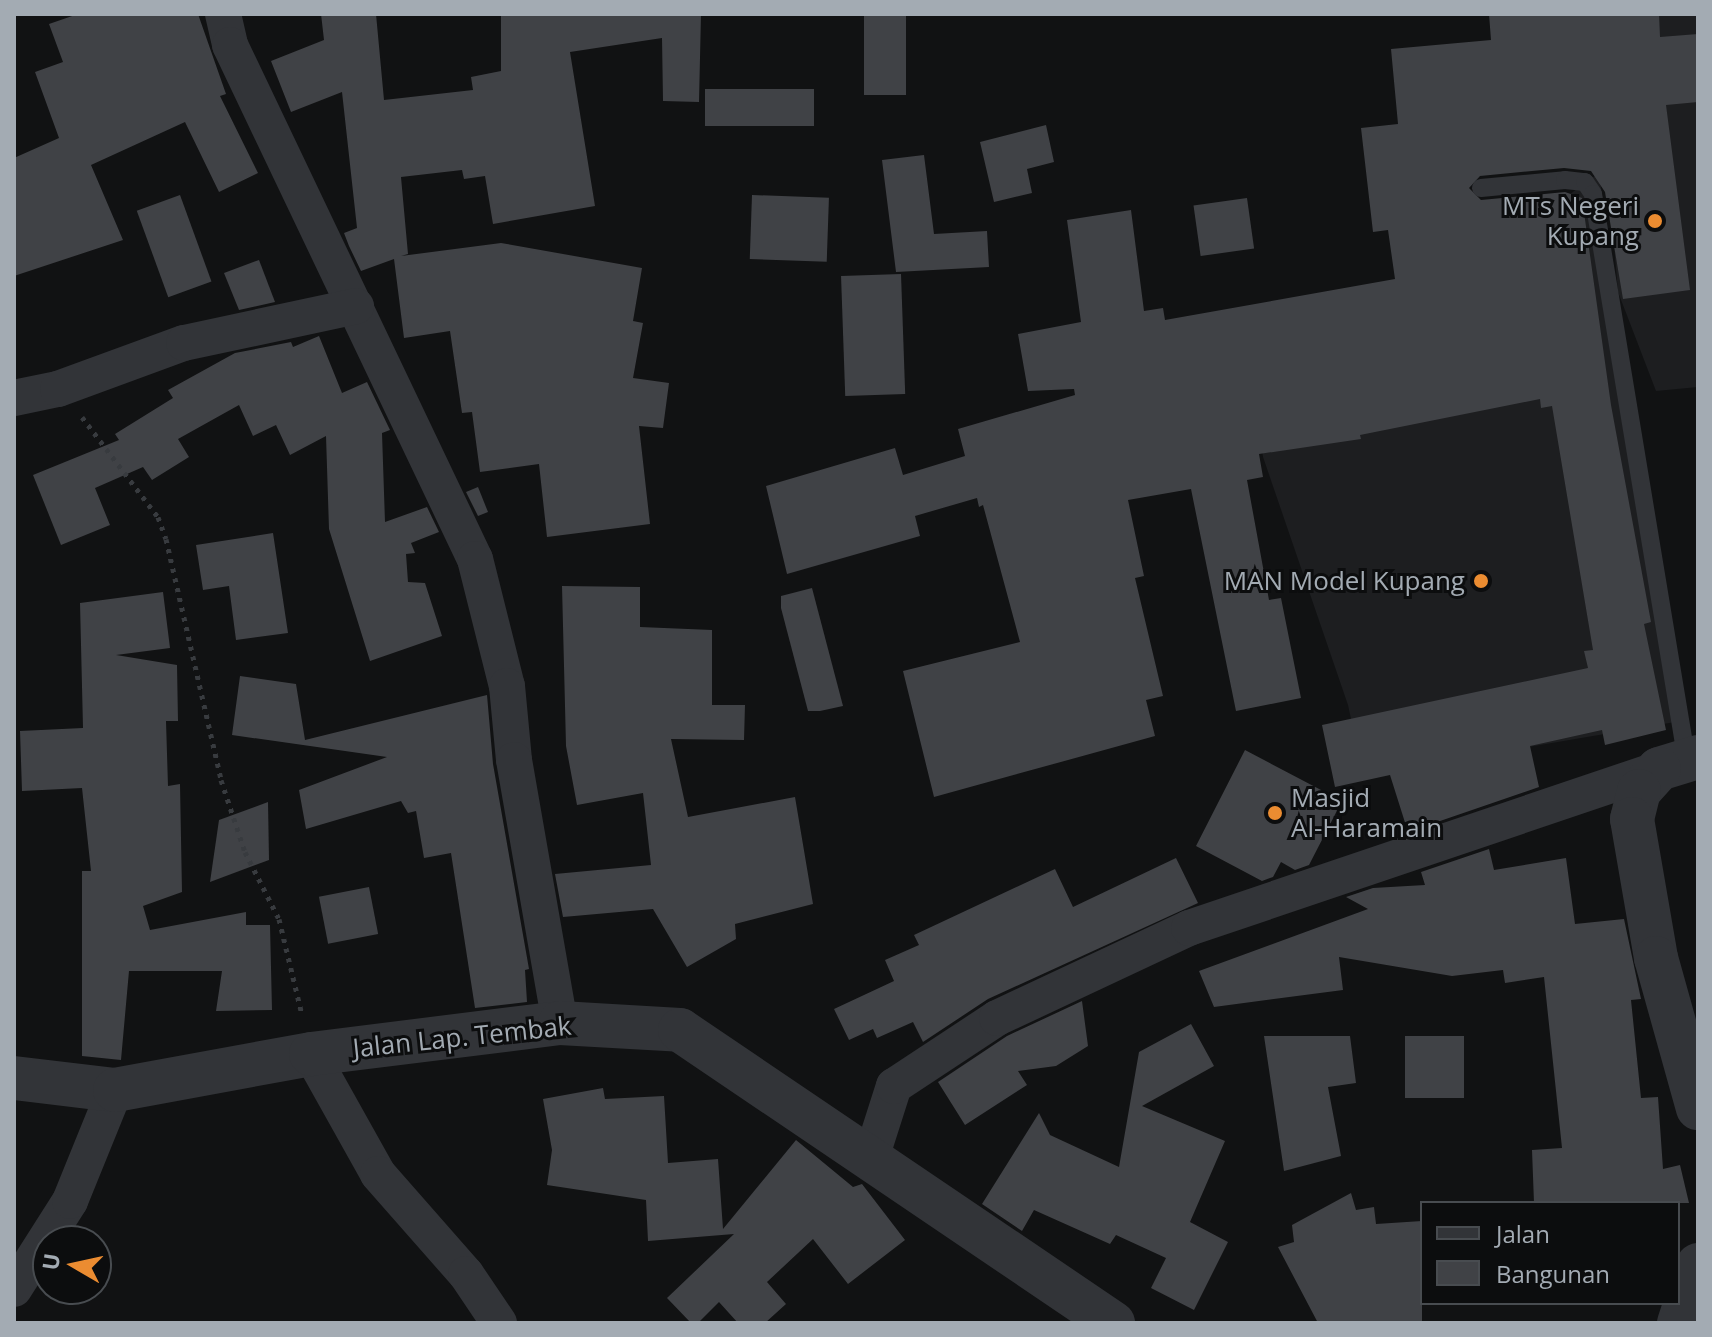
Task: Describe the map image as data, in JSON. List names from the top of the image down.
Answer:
{
  "streets": {
    "street": ["Jalan Lap. Tembak"]
  },
  "places": ["MTs Negeri Kupang", "MAN Model Kupang", "Masjid Al-Haramain"],
  "legend": ["Jalan", "Bangunan"],
  "north": "left"
}
